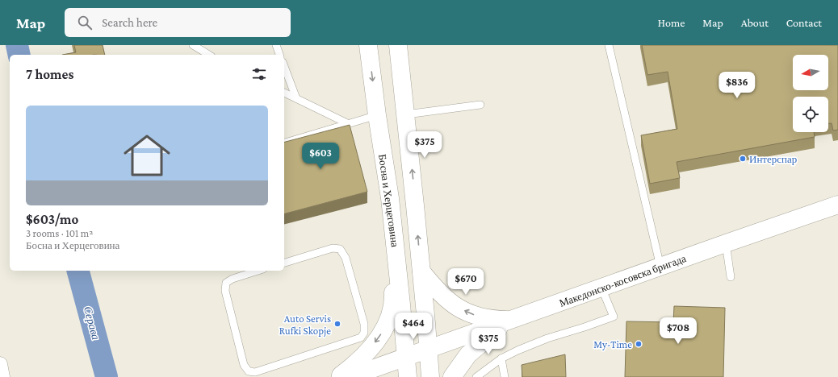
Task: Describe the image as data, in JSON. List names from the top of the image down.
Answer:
{
  "streets": {
    "street": ["Босна и Херцеговина", "Македонско-косовска бригада"]
  },
  "crossings": [
    ["Босна и Херцеговина", "Македонско-косовска бригада"]
  ],
  "water": ["Серава"],
  "places": ["Интерспар", "Auto Servis Rufki Skopje", "My-Time"],
  "north": "left",
  "page": {
    "header": "Map",
    "search": "Search here",
    "nav": [
      "Home",
      "Map",
      "About",
      "Contact"
    ],
    "heading": "7 homes",
    "price": [
      "$836",
      "$375",
      "$603",
      "$670",
      "$464",
      "$708",
      "$375"
    ],
    "list": [
      {
        "name": "$603/mo",
        "note": "3 rooms · 101 m² · Босна и Херцеговина"
      }
    ]
  }
}
